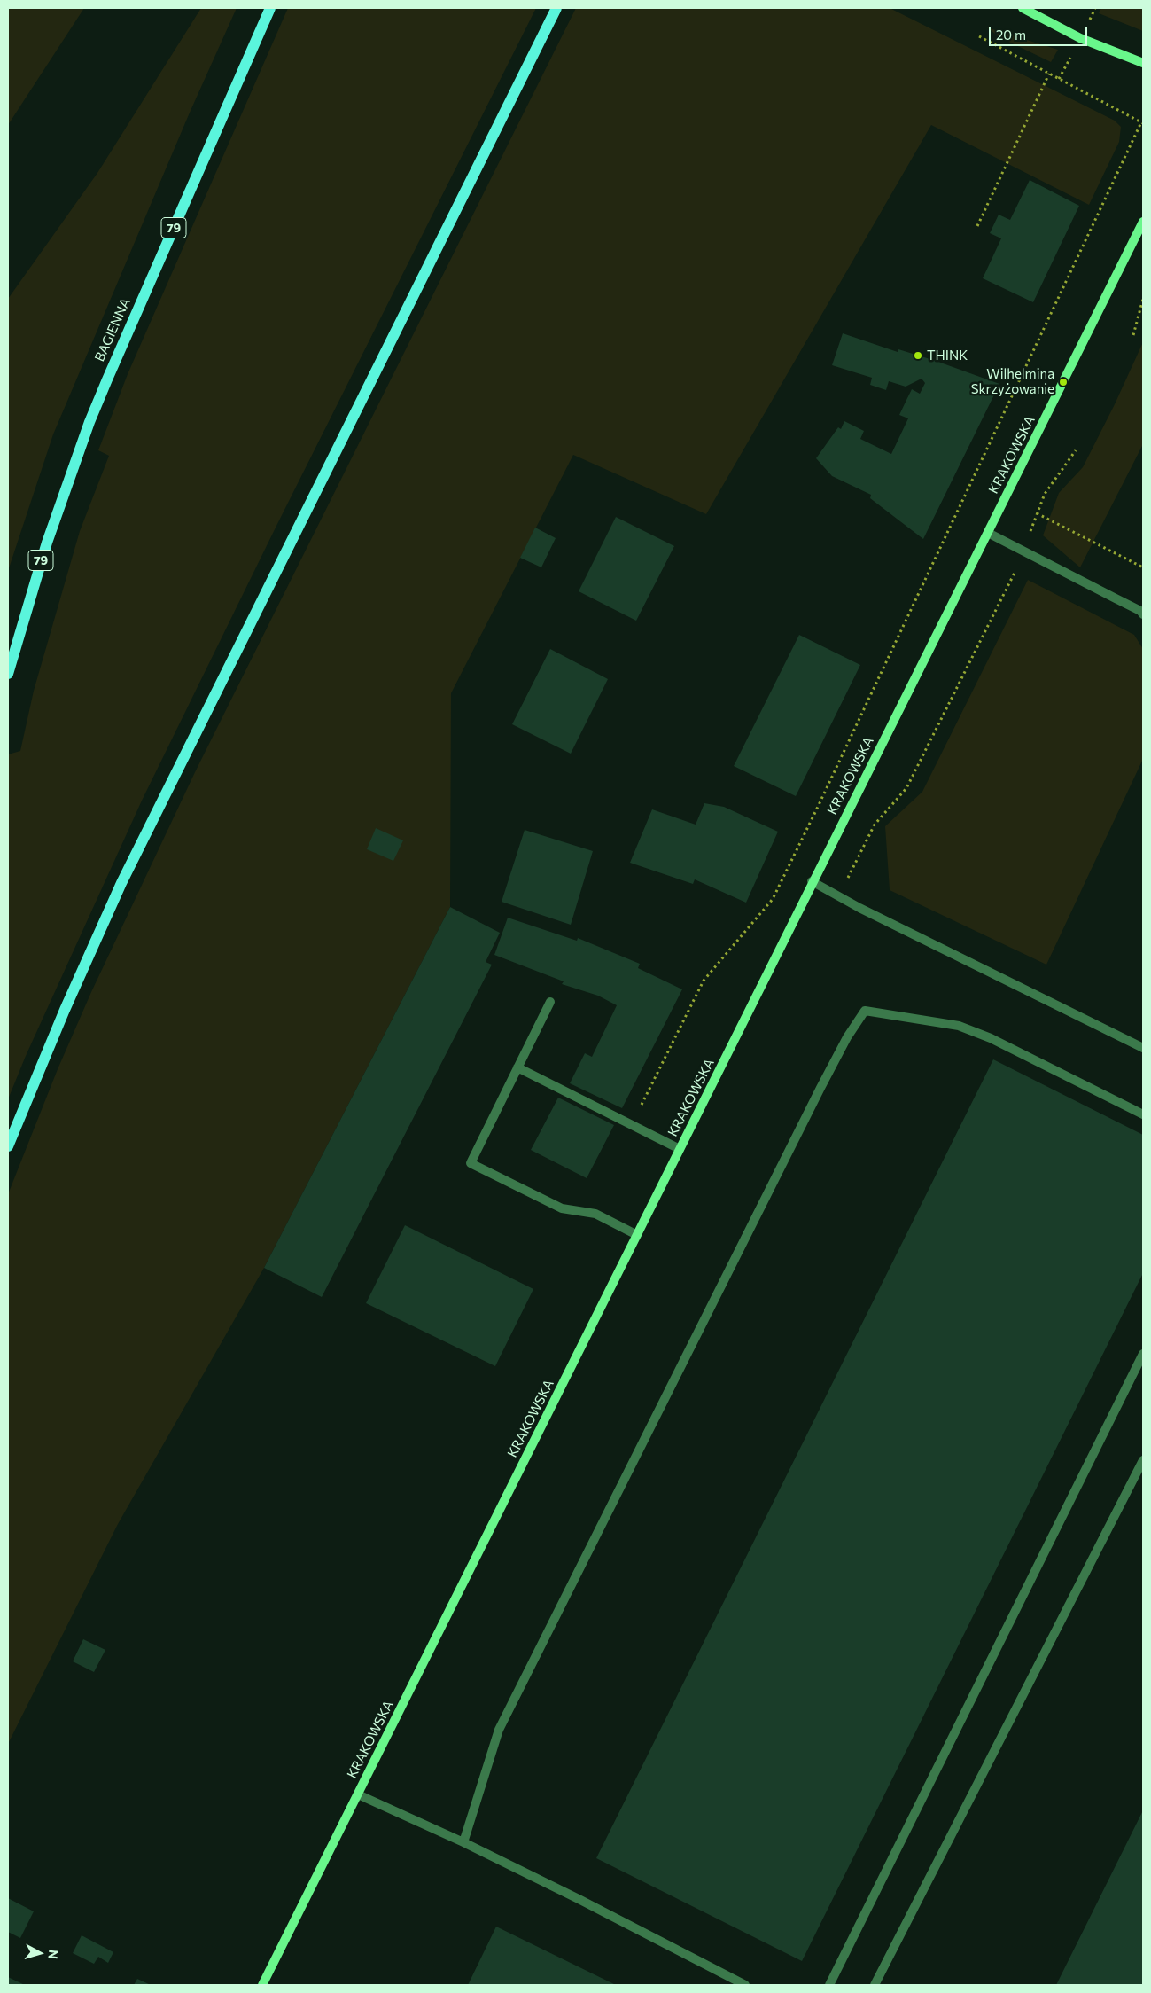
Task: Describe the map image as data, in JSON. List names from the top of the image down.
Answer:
{
  "streets": {
    "main road": ["79", "BAGIENNA"],
    "street": ["KRAKOWSKA"]
  },
  "places": ["THINK", "Wilhelmina Skrzyżowanie"],
  "scale_bar": "20 m",
  "north": "right"
}
